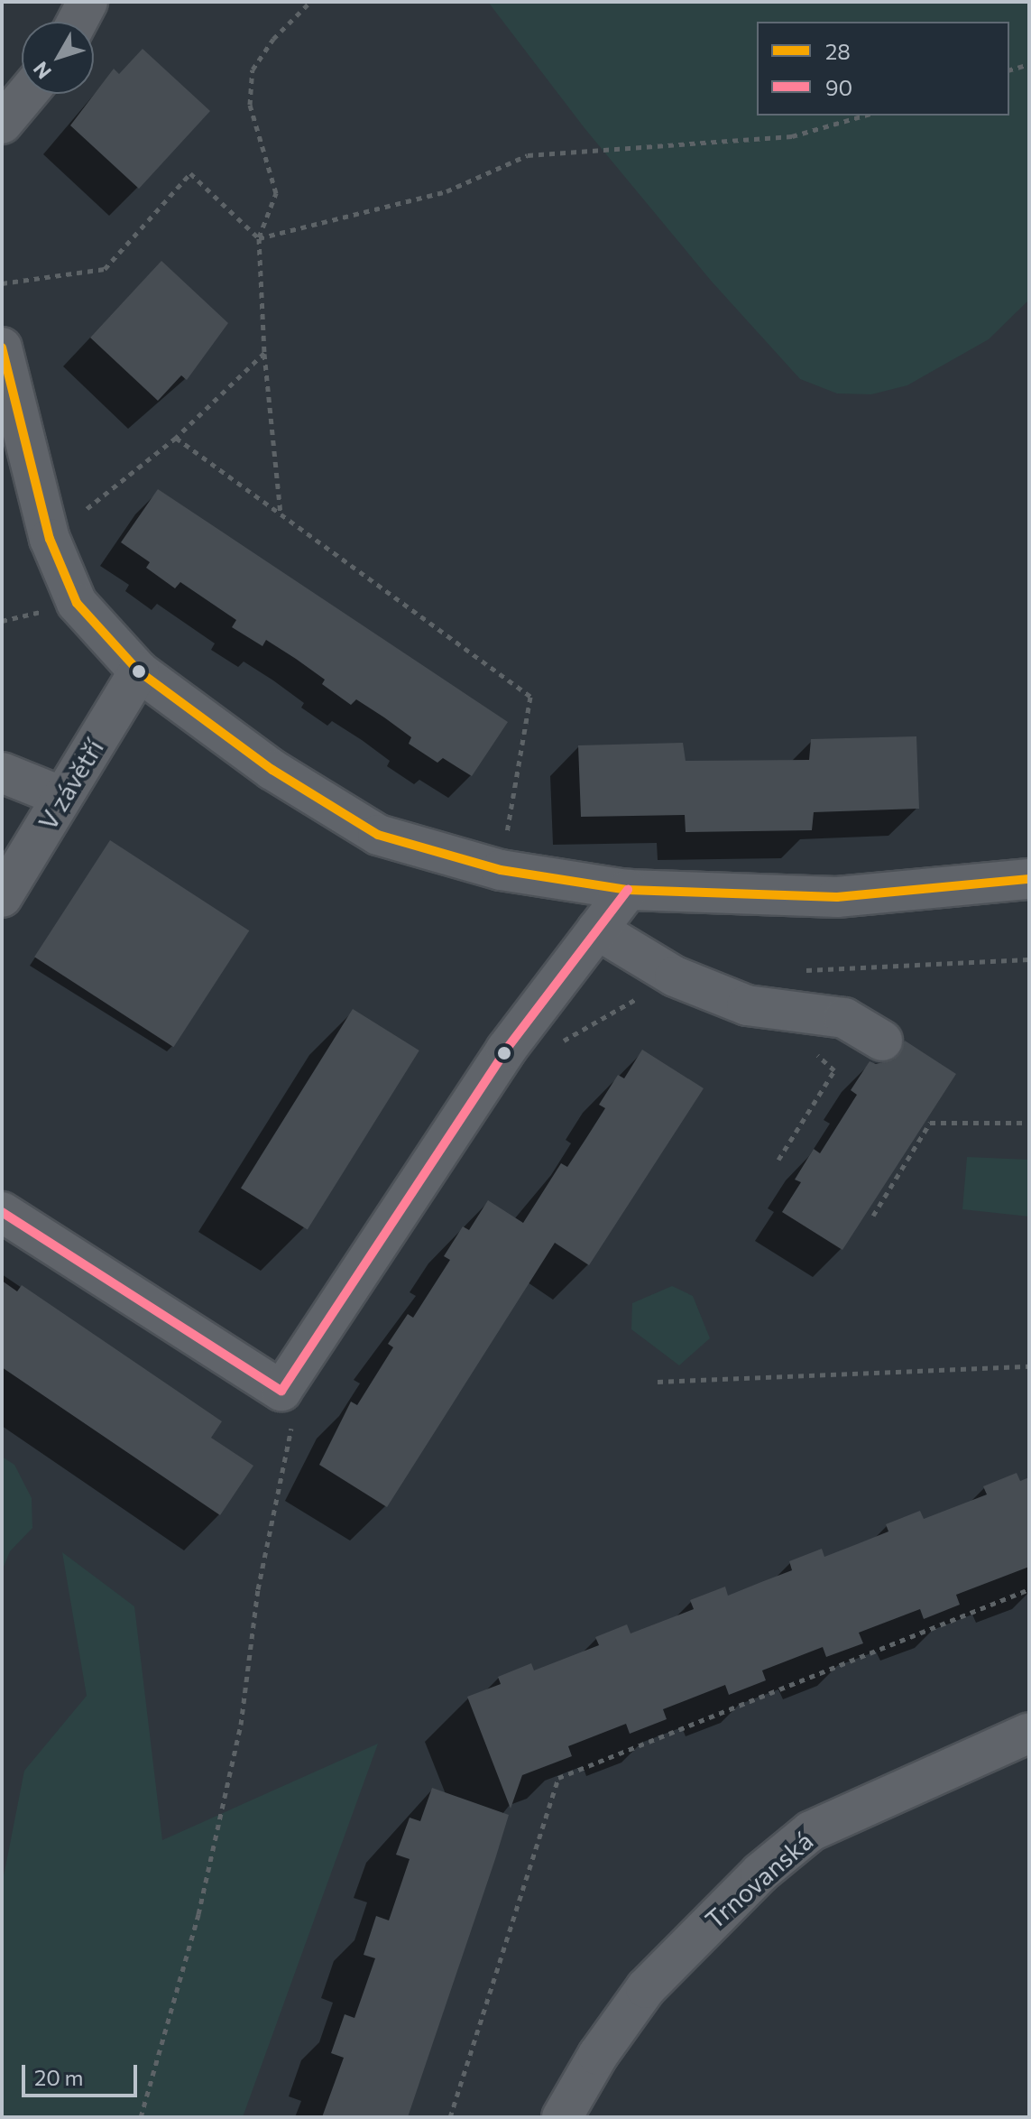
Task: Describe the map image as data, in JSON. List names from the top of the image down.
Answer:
{
  "streets": {
    "street": ["V závětří", "Trnovanská"]
  },
  "lines": ["transit line 28", "transit line 90"],
  "legend": ["28", "90"],
  "scale_bar": "20 m",
  "north": "bottom left"
}
